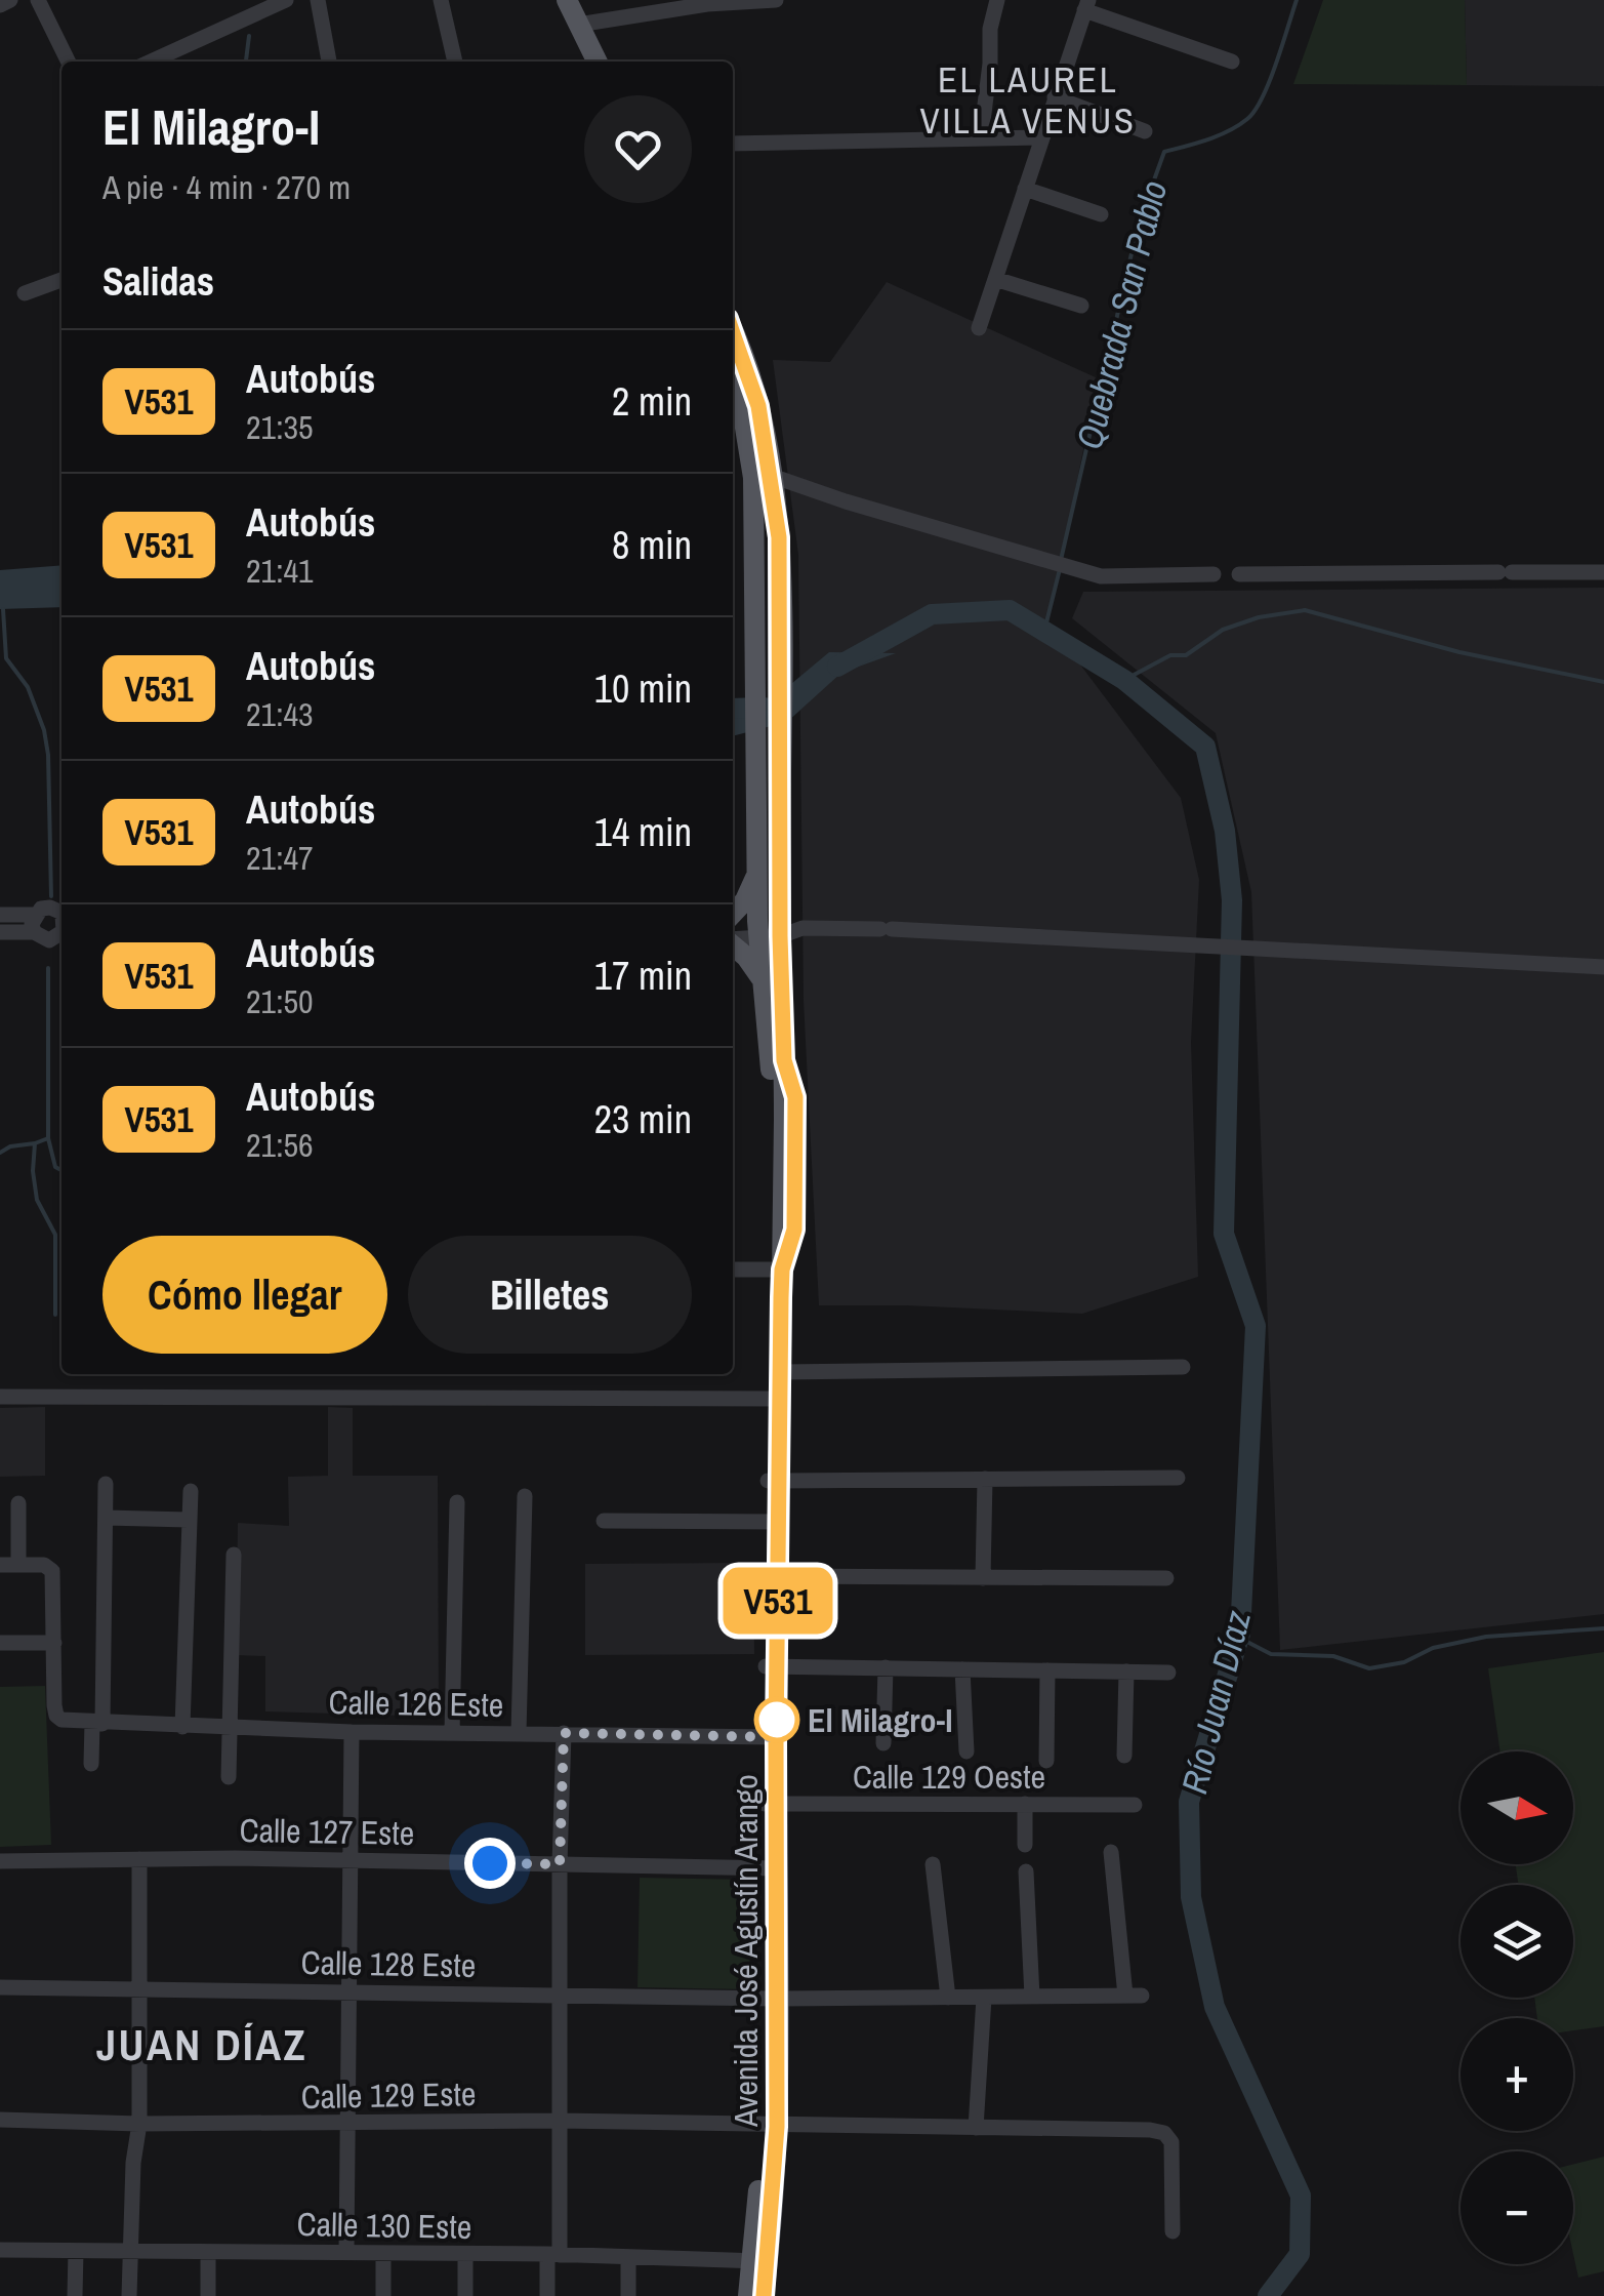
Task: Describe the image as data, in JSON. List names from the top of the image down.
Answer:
{
  "streets": {
    "main road": ["Avenida José Agustín Arango"],
    "street": [
      "Calle 126 Este",
      "Calle 129 Oeste",
      "Calle 127 Este",
      "Calle 128 Este",
      "Calle 129 Este",
      "Calle 130 Este"
    ]
  },
  "crossings": [
    ["Calle 126 Este", "Avenida José Agustín Arango"],
    ["Calle 129 Oeste", "Avenida José Agustín Arango"],
    ["Calle 127 Este", "Avenida José Agustín Arango"],
    ["Avenida José Agustín Arango", "Calle 128 Este"],
    ["Avenida José Agustín Arango", "Calle 129 Este"],
    ["Avenida José Agustín Arango", "Calle 130 Este"]
  ],
  "districts": ["EL LAUREL VILLA VENUS", "JUAN DÍAZ"],
  "water": ["Quebrada San Pablo", "Río Juan Díaz"],
  "places": ["El Milagro-I"],
  "lines": ["bus line V531"],
  "north": "right",
  "page": {
    "on_map": "V531",
    "heading": [
      ["El Milagro-I", "A pie · 4 min · 270 m"],
      "Salidas"
    ],
    "list": [
      {
        "mark": "V531",
        "name": "Autobús",
        "note": "21:35",
        "value": "2 min"
      },
      {
        "mark": "V531",
        "name": "Autobús",
        "note": "21:41",
        "value": "8 min"
      },
      {
        "mark": "V531",
        "name": "Autobús",
        "note": "21:43",
        "value": "10 min"
      },
      {
        "mark": "V531",
        "name": "Autobús",
        "note": "21:47",
        "value": "14 min"
      },
      {
        "mark": "V531",
        "name": "Autobús",
        "note": "21:50",
        "value": "17 min"
      },
      {
        "mark": "V531",
        "name": "Autobús",
        "note": "21:56",
        "value": "23 min"
      }
    ],
    "buttons": ["Cómo llegar", "Billetes"],
    "map_buttons": ["+", "−"]
  }
}
